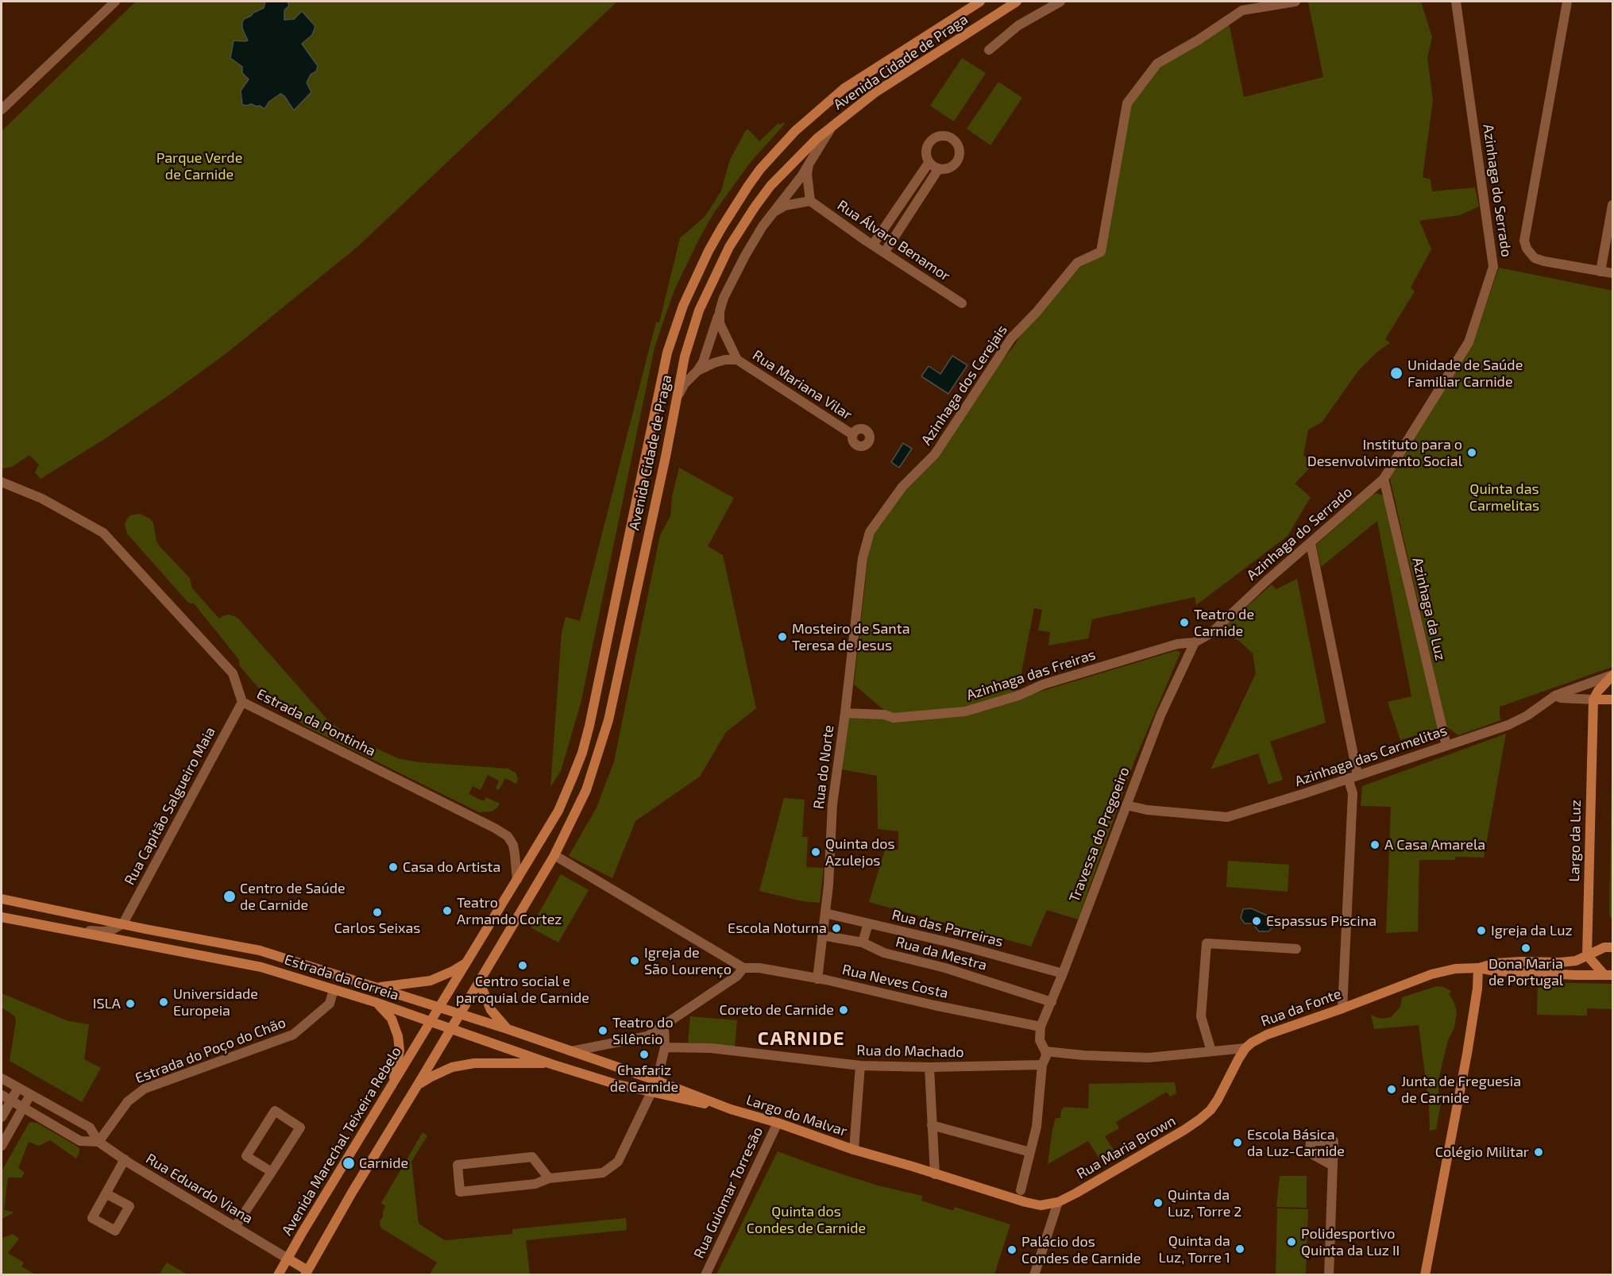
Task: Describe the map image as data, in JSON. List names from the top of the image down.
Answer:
{
  "streets": {
    "main road": [
      "Avenida Cidade de Praga",
      "Largo da Luz",
      "Estrada da Correia",
      "Rua da Fonte",
      "Largo do Malvar",
      "Avenida Marechal Teixeira Rebelo",
      "Rua Maria Brown"
    ],
    "street": [
      "Azinhaga do Serrado",
      "Rua Álvaro Benamor",
      "Rua Mariana Vilar",
      "Azinhaga dos Cerejais",
      "Azinhaga da Luz",
      "Azinhaga das Freiras",
      "Estrada da Pontinha",
      "Azinhaga das Carmelitas",
      "Rua do Norte",
      "Rua Capitão Salgueiro Maia",
      "Travessa do Pregoeiro",
      "Rua das Parreiras",
      "Rua da Mestra",
      "Rua Neves Costa",
      "Estrada do Poço do Chão",
      "Rua do Machado",
      "Rua Eduardo Viana",
      "Rua Guiomar Torresão"
    ]
  },
  "crossings": [
    ["Avenida Cidade de Praga", "Estrada da Pontinha"],
    ["Avenida Cidade de Praga", "Estrada da Correia"],
    ["Avenida Cidade de Praga", "Avenida Marechal Teixeira Rebelo"],
    ["Azinhaga do Serrado", "Azinhaga da Luz"],
    ["Azinhaga do Serrado", "Azinhaga das Freiras"],
    ["Azinhaga do Serrado", "Travessa do Pregoeiro"],
    ["Azinhaga dos Cerejais", "Rua do Norte"],
    ["Azinhaga da Luz", "Azinhaga das Carmelitas"],
    ["Azinhaga das Freiras", "Rua do Norte"],
    ["Azinhaga das Freiras", "Travessa do Pregoeiro"],
    ["Estrada da Pontinha", "Rua Capitão Salgueiro Maia"],
    ["Azinhaga das Carmelitas", "Travessa do Pregoeiro"],
    ["Rua do Norte", "Rua das Parreiras"],
    ["Rua do Norte", "Rua da Mestra"],
    ["Rua do Norte", "Rua Neves Costa"],
    ["Rua Capitão Salgueiro Maia", "Estrada da Correia"],
    ["Travessa do Pregoeiro", "Rua das Parreiras"],
    ["Travessa do Pregoeiro", "Rua da Mestra"],
    ["Travessa do Pregoeiro", "Rua Neves Costa"],
    ["Travessa do Pregoeiro", "Rua da Fonte"],
    ["Travessa do Pregoeiro", "Rua do Machado"],
    ["Largo da Luz", "Rua da Fonte"],
    ["Estrada da Correia", "Estrada do Poço do Chão"],
    ["Estrada da Correia", "Largo do Malvar"],
    ["Estrada da Correia", "Avenida Marechal Teixeira Rebelo"],
    ["Rua da Fonte", "Rua do Machado"],
    ["Rua da Fonte", "Rua Maria Brown"],
    ["Estrada do Poço do Chão", "Rua Eduardo Viana"],
    ["Largo do Malvar", "Rua Maria Brown"],
    ["Largo do Malvar", "Rua Guiomar Torresão"],
    ["Avenida Marechal Teixeira Rebelo", "Rua Eduardo Viana"]
  ],
  "districts": ["CARNIDE"],
  "parks": ["Parque Verde de Carnide", "Quinta das Carmelitas", "Quinta dos Condes de Carnide"],
  "places": [
    "Unidade de Saúde Familiar Carnide",
    "Instituto para o Desenvolvimento Social",
    "Teatro de Carnide",
    "Mosteiro de Santa Teresa de Jesus",
    "A Casa Amarela",
    "Quinta dos Azulejos",
    "Casa do Artista",
    "Centro de Saúde de Carnide",
    "Teatro Armando Cortez",
    "Carlos Seixas",
    "Espassus Piscina",
    "Escola Noturna",
    "Igreja da Luz",
    "Dona Maria de Portugal",
    "Igreja de São Lourenço",
    "Centro social e paroquial de Carnide",
    "Universidade Europeia",
    "ISLA",
    "Coreto de Carnide",
    "Teatro do Silêncio",
    "Chafariz de Carnide",
    "Junta de Freguesia de Carnide",
    "Escola Básica da Luz-Carnide",
    "Colégio Militar",
    "Carnide",
    "Quinta da Luz, Torre 2",
    "Polidesportivo Quinta da Luz II",
    "Quinta da Luz, Torre 1",
    "Palácio dos Condes de Carnide"
  ]
}
